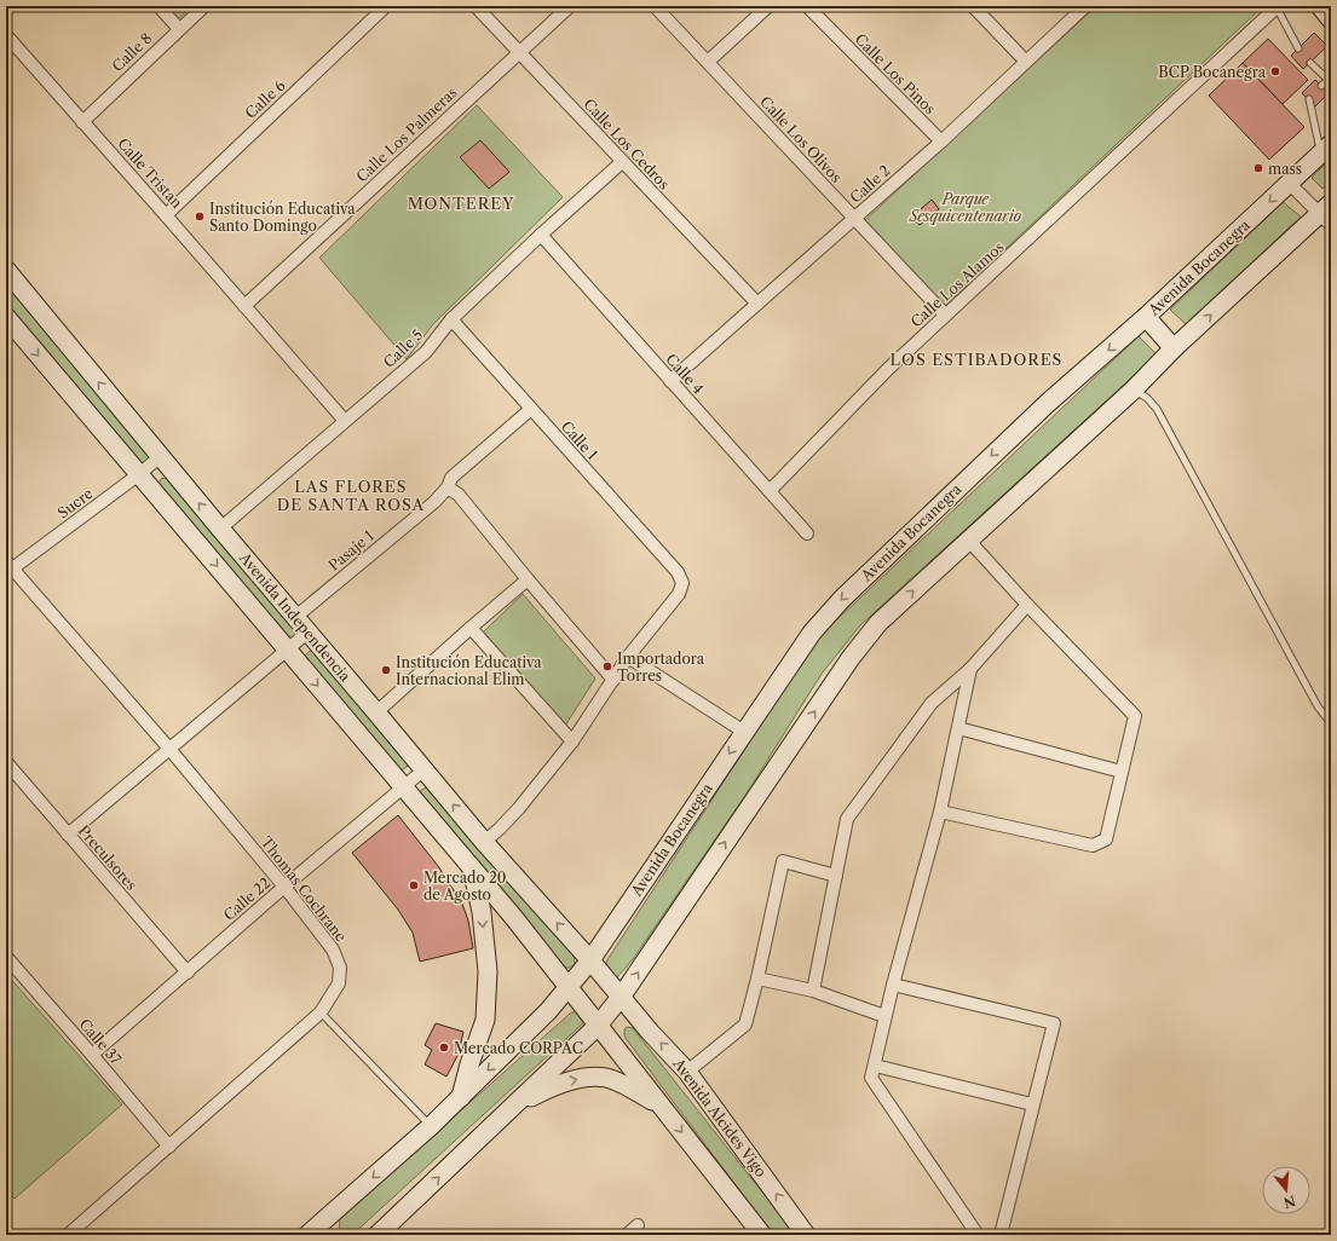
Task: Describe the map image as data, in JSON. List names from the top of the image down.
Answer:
{
  "streets": {
    "main road": ["Avenida Bocanegra", "Avenida Independencia", "Avenida Alcides Vigo"],
    "street": [
      "Calle 8",
      "Calle Los Pinos",
      "Calle 6",
      "Calle Los Palmeras",
      "Calle Los Olivos",
      "Calle Los Cedros",
      "Calle Tristan",
      "Calle 2",
      "Calle Los Alamos",
      "Calle 5",
      "Calle 4",
      "Calle 1",
      "Sucre",
      "Pasaje 1",
      "Preculsores",
      "Thomas Cochrane",
      "Calle 22",
      "Calle 37"
    ]
  },
  "crossings": [
    ["Calle 8", "Calle Tristan"],
    ["Calle Los Pinos", "Calle 2"],
    ["Calle 6", "Calle Tristan"],
    ["Calle Los Palmeras", "Calle Los Cedros"],
    ["Calle Los Palmeras", "Calle Tristan"],
    ["Calle Los Olivos", "Calle 2"],
    ["Calle Los Olivos", "Calle Los Alamos"],
    ["Calle Los Cedros", "Calle 2"],
    ["Calle Los Cedros", "Calle 5"],
    ["Calle Tristan", "Calle 5"],
    ["Calle 2", "Calle 4"],
    ["Avenida Bocanegra", "Avenida Independencia"],
    ["Avenida Bocanegra", "Avenida Alcides Vigo"],
    ["Calle Los Alamos", "Calle 4"],
    ["Calle 5", "Calle 4"],
    ["Calle 5", "Calle 1"],
    ["Calle 5", "Avenida Independencia"],
    ["Calle 1", "Pasaje 1"],
    ["Sucre", "Avenida Independencia"],
    ["Sucre", "Thomas Cochrane"],
    ["Pasaje 1", "Avenida Independencia"],
    ["Avenida Independencia", "Calle 22"],
    ["Avenida Independencia", "Avenida Alcides Vigo"],
    ["Preculsores", "Calle 22"],
    ["Thomas Cochrane", "Calle 22"],
    ["Thomas Cochrane", "Calle 37"],
    ["Calle 22", "Calle 37"]
  ],
  "districts": ["MONTEREY", "LOS ESTIBADORES", "LAS FLORES DE SANTA ROSA"],
  "parks": ["Parque Sesquicentenario"],
  "places": [
    "BCP Bocanegra",
    "mass",
    "Institución Educativa Santo Domingo",
    "Importadora Torres",
    "Institución Educativa Internacional Elim",
    "Mercado 20 de Agosto",
    "Mercado CORPAC"
  ],
  "north": "bottom"
}
